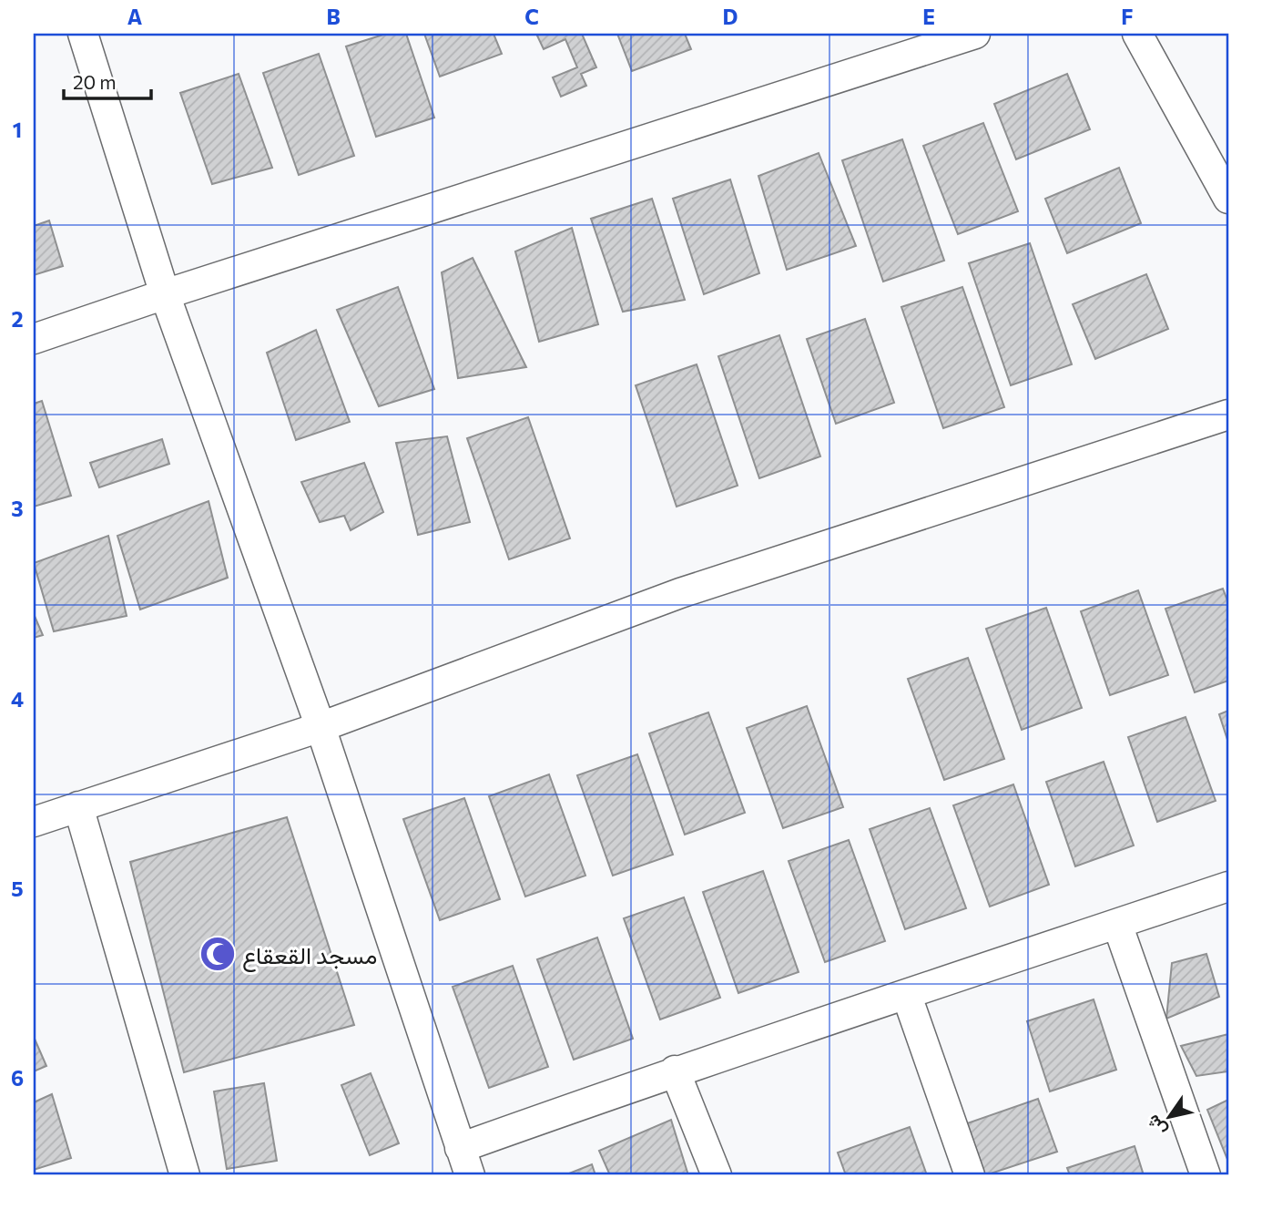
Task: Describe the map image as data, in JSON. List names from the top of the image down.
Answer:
{
  "places": {
    "mosque": ["مسجد القعقاع"]
  },
  "scale_bar": "20 m",
  "north": "bottom left",
  "grid": {
    "columns": [
      "A",
      "B",
      "C",
      "D",
      "E",
      "F"
    ],
    "rows": [
      "1",
      "2",
      "3",
      "4",
      "5",
      "6"
    ]
  }
}
